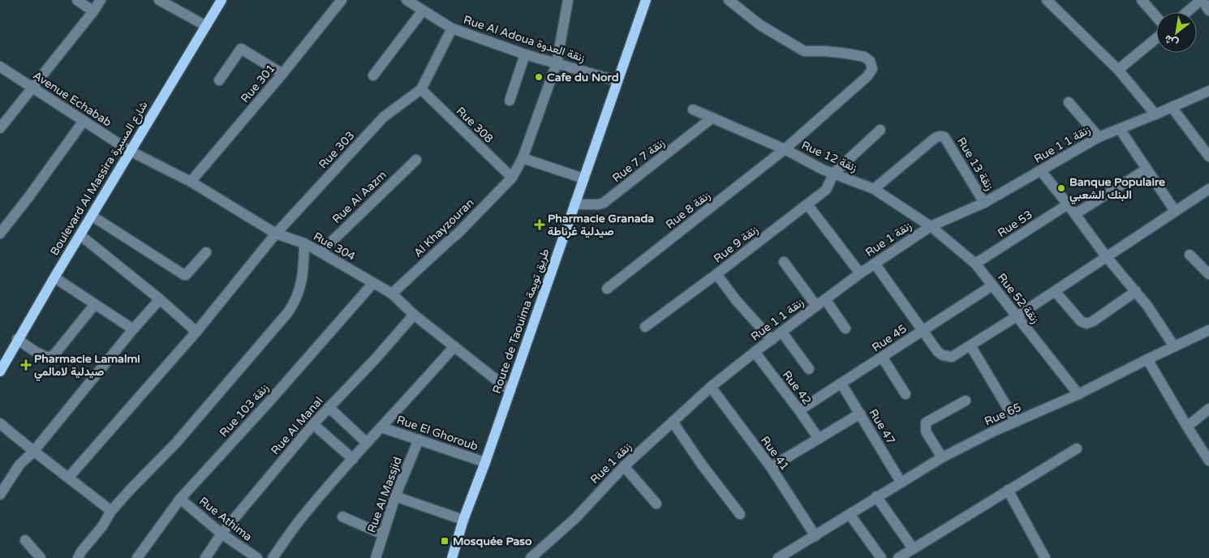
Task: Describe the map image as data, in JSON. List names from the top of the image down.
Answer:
{
  "streets": {
    "main road": ["Boulevard Al Massira شارع المسيرة", "Route de Taouima طريق تويمة"],
    "street": [
      "Rue Al Adoua زنقة العدوة",
      "Rue 301",
      "Avenue Echabab",
      "Rue 308",
      "Rue 1 زنقة 1",
      "Rue 303",
      "Rue 12 زنقة",
      "Rue 7 زنقة 7",
      "Rue 13 زنقة",
      "Rue Al Aazm",
      "Rue 8 زنقة",
      "Rue 53",
      "Al Khayzouran",
      "Rue 1 زنقة",
      "Rue 9 زنقة",
      "Rue 304",
      "Rue 52 زنقة",
      "Rue 45",
      "Rue 42",
      "Rue 103 زنقة",
      "Rue 65",
      "Rue Al Manal",
      "Rue 47",
      "Rue El Ghoroub",
      "Rue 41",
      "Rue Al Massjid",
      "Rue Athima"
    ]
  },
  "crossings": [
    ["Rue Al Adoua زنقة العدوة", "Al Khayzouran"],
    ["Rue Al Adoua زنقة العدوة", "Route de Taouima طريق تويمة"],
    ["Rue 301", "Rue 304"],
    ["Avenue Echabab", "Boulevard Al Massira شارع المسيرة"],
    ["Avenue Echabab", "Rue 304"],
    ["Rue 308", "Rue 303"],
    ["Rue 308", "Al Khayzouran"],
    ["Rue 1 زنقة 1", "Rue 12 زنقة"],
    ["Rue 1 زنقة 1", "Rue 13 زنقة"],
    ["Rue 1 زنقة 1", "Rue 1 زنقة"],
    ["Rue 1 زنقة 1", "Rue 52 زنقة"],
    ["Rue 1 زنقة 1", "Rue 42"],
    ["Rue 1 زنقة 1", "Rue 41"],
    ["Rue 303", "Rue 304"],
    ["Rue 12 زنقة", "Rue 7 زنقة 7"],
    ["Rue 12 زنقة", "Rue 13 زنقة"],
    ["Rue 12 زنقة", "Rue 8 زنقة"],
    ["Rue 12 زنقة", "Rue 1 زنقة"],
    ["Rue 12 زنقة", "Rue 9 زنقة"],
    ["Rue 12 زنقة", "Rue 52 زنقة"],
    ["Rue 7 زنقة 7", "Route de Taouima طريق تويمة"],
    ["Boulevard Al Massira شارع المسيرة", "Rue 304"],
    ["Rue Al Aazm", "Rue 304"],
    ["Rue 53", "Rue 52 زنقة"],
    ["Al Khayzouran", "Rue 304"],
    ["Rue 1 زنقة", "Rue 52 زنقة"],
    ["Rue 1 زنقة", "Rue 41"],
    ["Rue 304", "Route de Taouima طريق تويمة"],
    ["Rue 304", "Rue 103 زنقة"],
    ["Rue 304", "Rue Al Manal"],
    ["Rue 52 زنقة", "Rue 45"],
    ["Rue 52 زنقة", "Rue 65"],
    ["Route de Taouima طريق تويمة", "Rue El Ghoroub"],
    ["Rue 45", "Rue 42"],
    ["Rue 45", "Rue 47"],
    ["Rue 103 زنقة", "Rue Athima"],
    ["Rue 65", "Rue 47"],
    ["Rue 65", "Rue 41"],
    ["Rue Al Manal", "Rue Athima"],
    ["Rue El Ghoroub", "Rue Al Massjid"]
  ],
  "places": {
    "other": ["Cafe du Nord", "Banque Populaire البنك الشعبي"],
    "health": ["Pharmacie Granada صيدلية غرناطة", "Pharmacie Lamalmi صيدلية لامالمي"],
    "transit": ["Mosquée Paso"]
  },
  "north": "bottom left"
}
